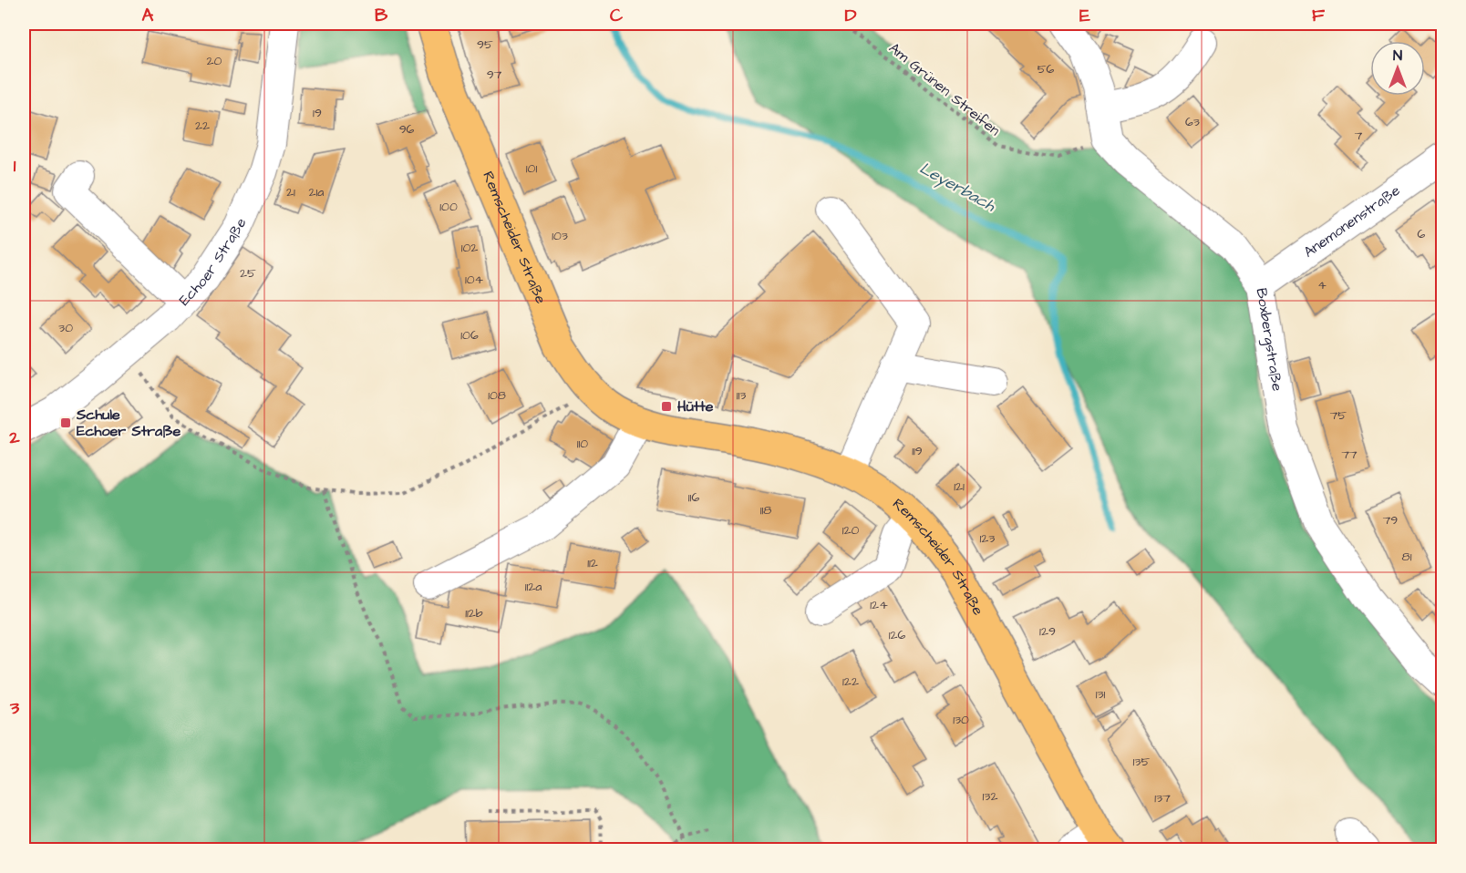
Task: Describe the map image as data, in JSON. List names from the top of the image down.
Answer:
{
  "streets": {
    "main road": ["Remscheider Straße"],
    "street": ["Anemonenstraße", "Echoer Straße", "Boxbergstraße"],
    "path": ["Am Grünen Streifen"]
  },
  "crossings": [
    ["Am Grünen Streifen", "Boxbergstraße"],
    ["Anemonenstraße", "Boxbergstraße"]
  ],
  "water": ["Leyerbach"],
  "places": {
    "transit": ["Hütte", "Schule Echoer Straße"]
  },
  "house_numbers": [
    "95",
    "20",
    "56",
    "97",
    "19",
    "63",
    "22",
    "96",
    "7",
    "101",
    "21",
    "21a",
    "100",
    "6",
    "103",
    "102",
    "25",
    "104",
    "4",
    "30",
    "106",
    "108",
    "113",
    "75",
    "110",
    "119",
    "77",
    "121",
    "116",
    "118",
    "79",
    "120",
    "123",
    "81",
    "112",
    "112a",
    "124",
    "112b",
    "129",
    "126",
    "122",
    "131",
    "130",
    "135",
    "132",
    "137"
  ],
  "north": "top",
  "grid": {
    "columns": [
      "A",
      "B",
      "C",
      "D",
      "E",
      "F"
    ],
    "rows": ["1", "2", "3"]
  }
}
